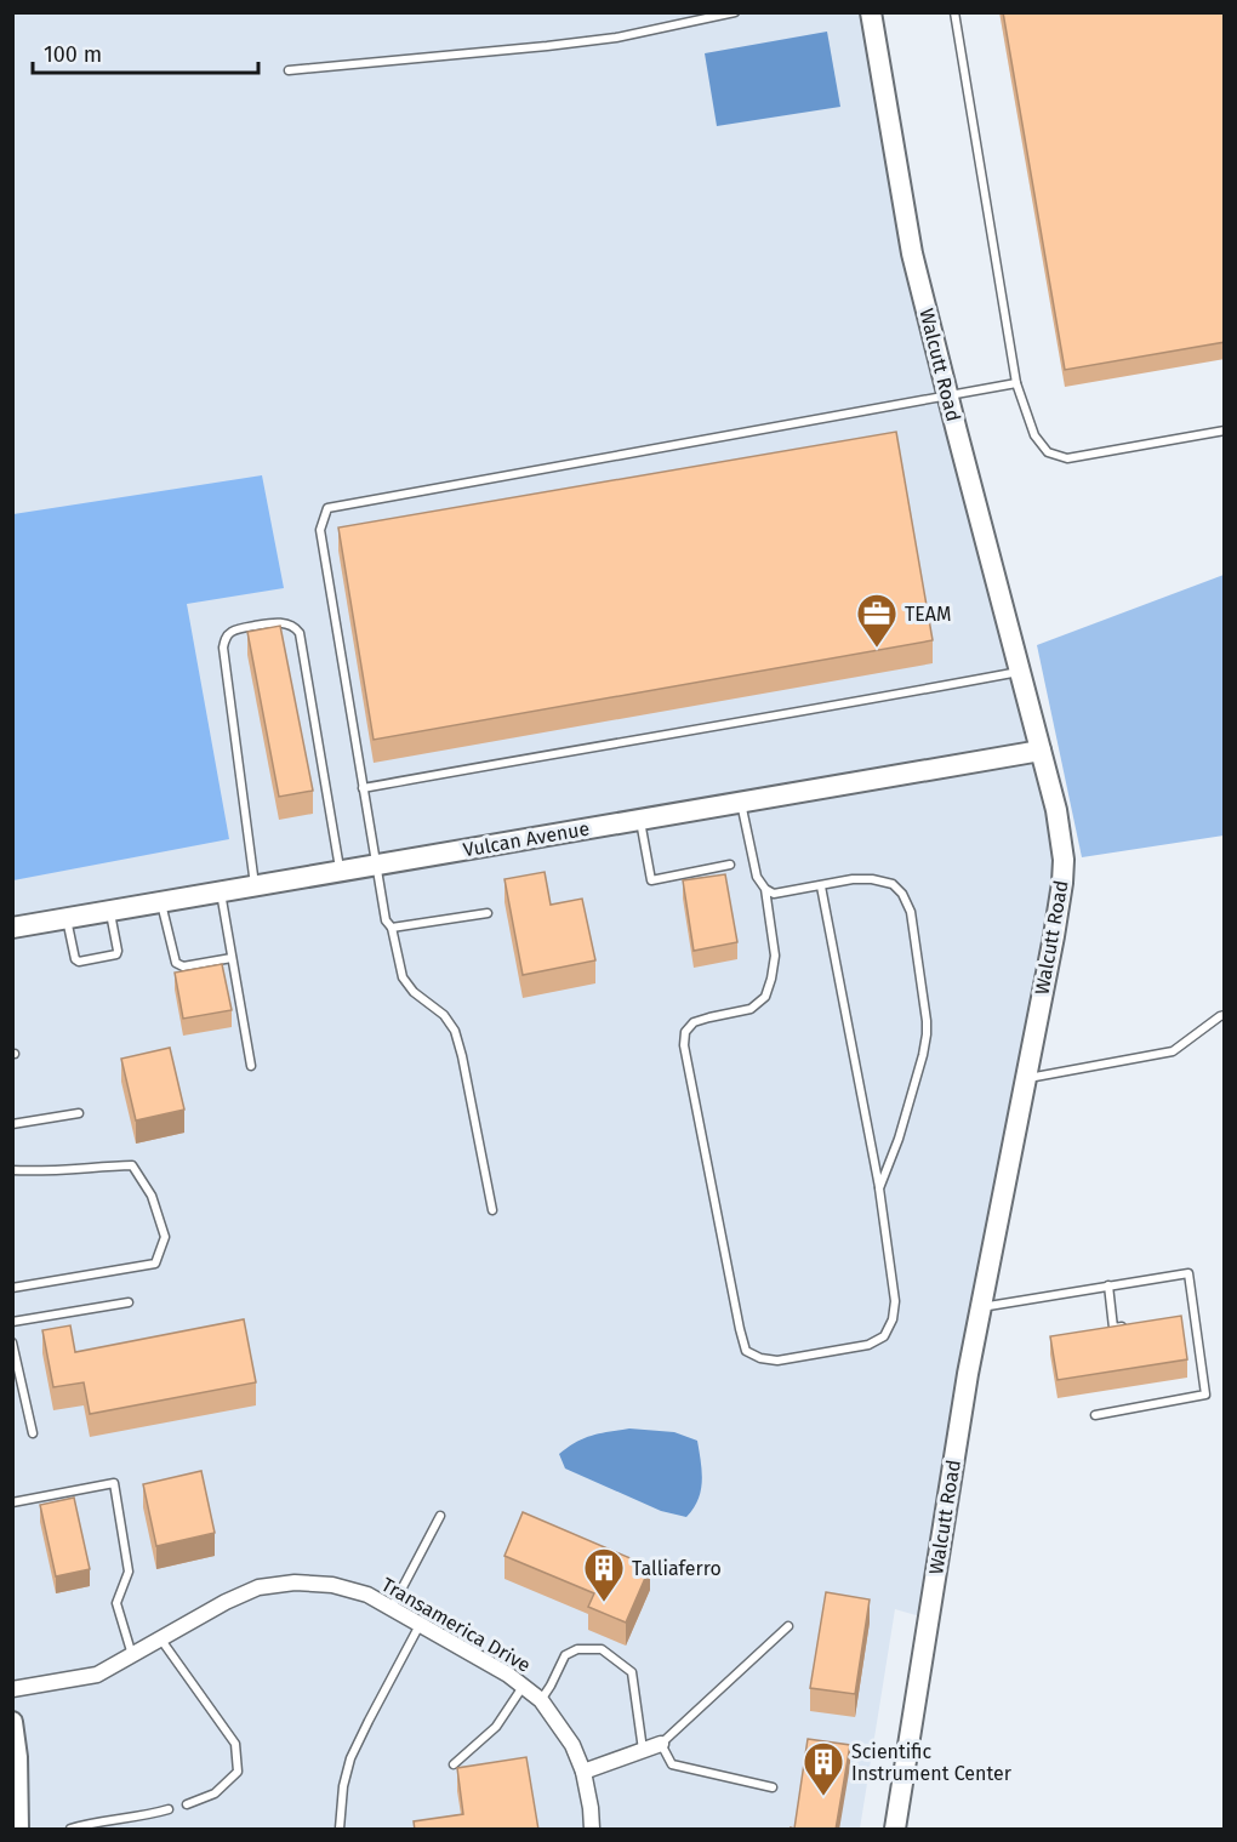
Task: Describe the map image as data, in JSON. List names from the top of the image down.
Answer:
{
  "streets": {
    "street": ["Walcutt Road", "Vulcan Avenue", "Transamerica Drive"]
  },
  "crossings": [
    ["Walcutt Road", "Vulcan Avenue"]
  ],
  "places": {
    "office": ["TEAM"],
    "building": ["Talliaferro", "Scientific Instrument Center"]
  },
  "scale_bar": "100 m"
}
